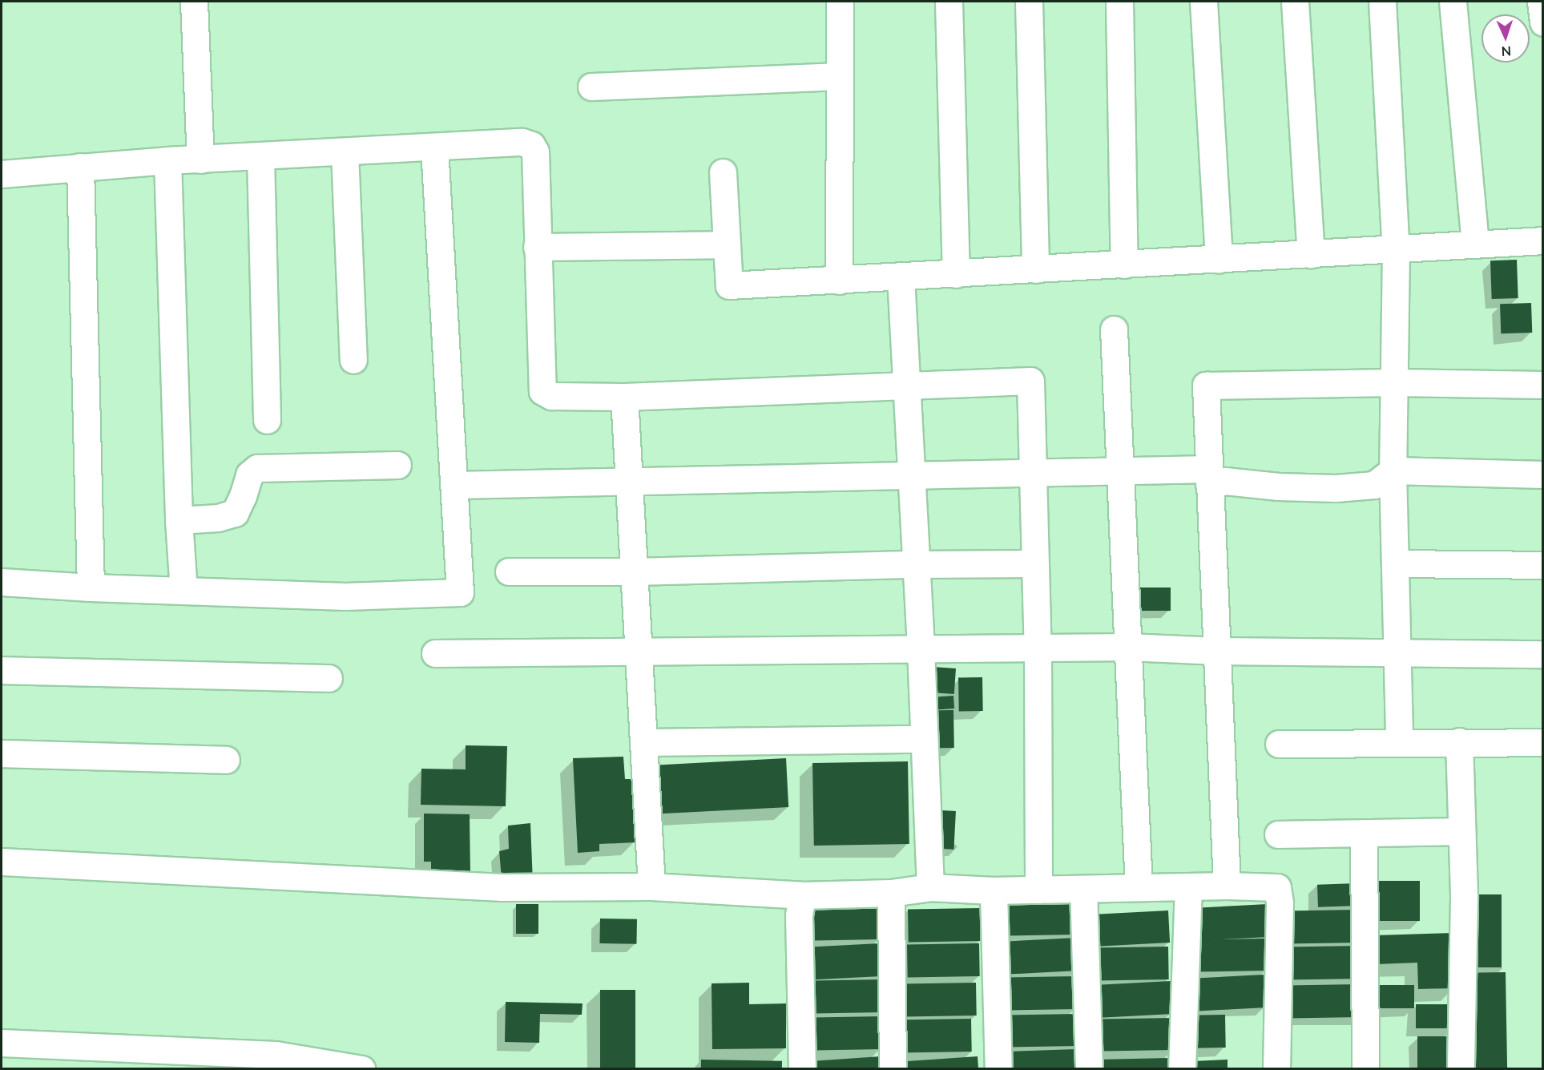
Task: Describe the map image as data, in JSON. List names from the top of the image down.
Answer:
{
  "north": "bottom"
}
